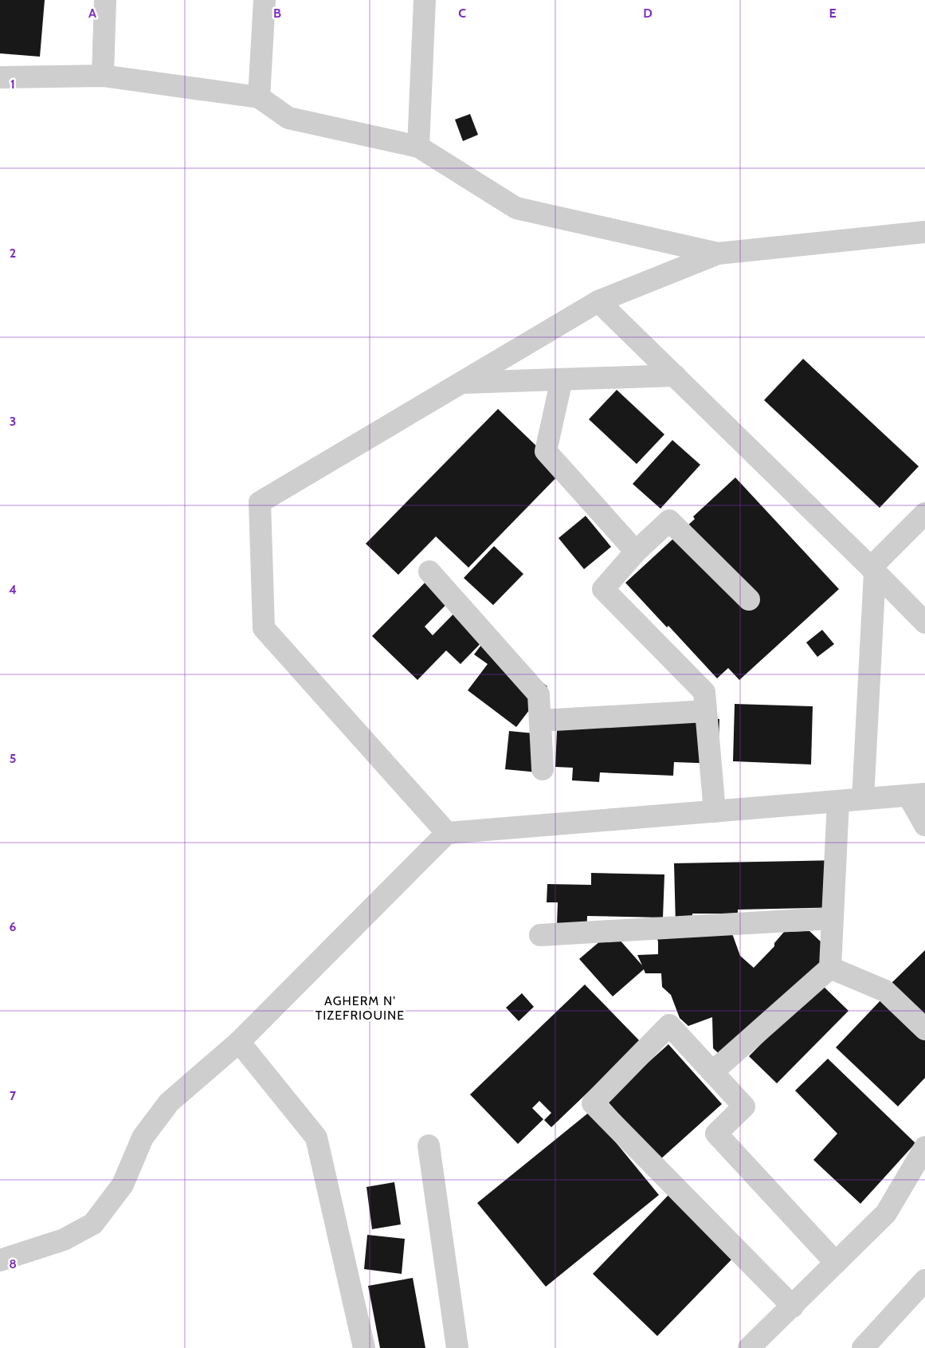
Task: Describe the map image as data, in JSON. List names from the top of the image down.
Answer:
{
  "districts": ["AGHERM N' TIZEFRIOUINE"],
  "grid": {
    "columns": [
      "A",
      "B",
      "C",
      "D",
      "E"
    ],
    "rows": [
      "1",
      "2",
      "3",
      "4",
      "5",
      "6",
      "7",
      "8"
    ]
  }
}
